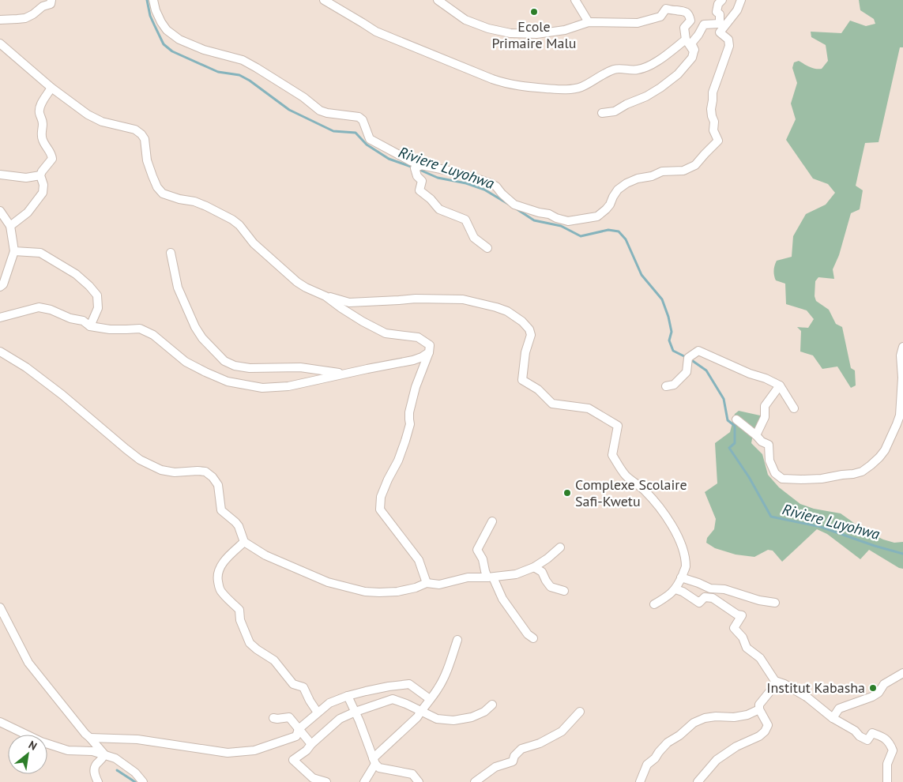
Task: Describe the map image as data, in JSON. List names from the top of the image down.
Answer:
{
  "water": ["Riviere Luyohwa"],
  "places": ["Ecole Primaire Malu", "Complexe Scolaire Safi-Kwetu", "Institut Kabasha"],
  "north": "top right"
}
